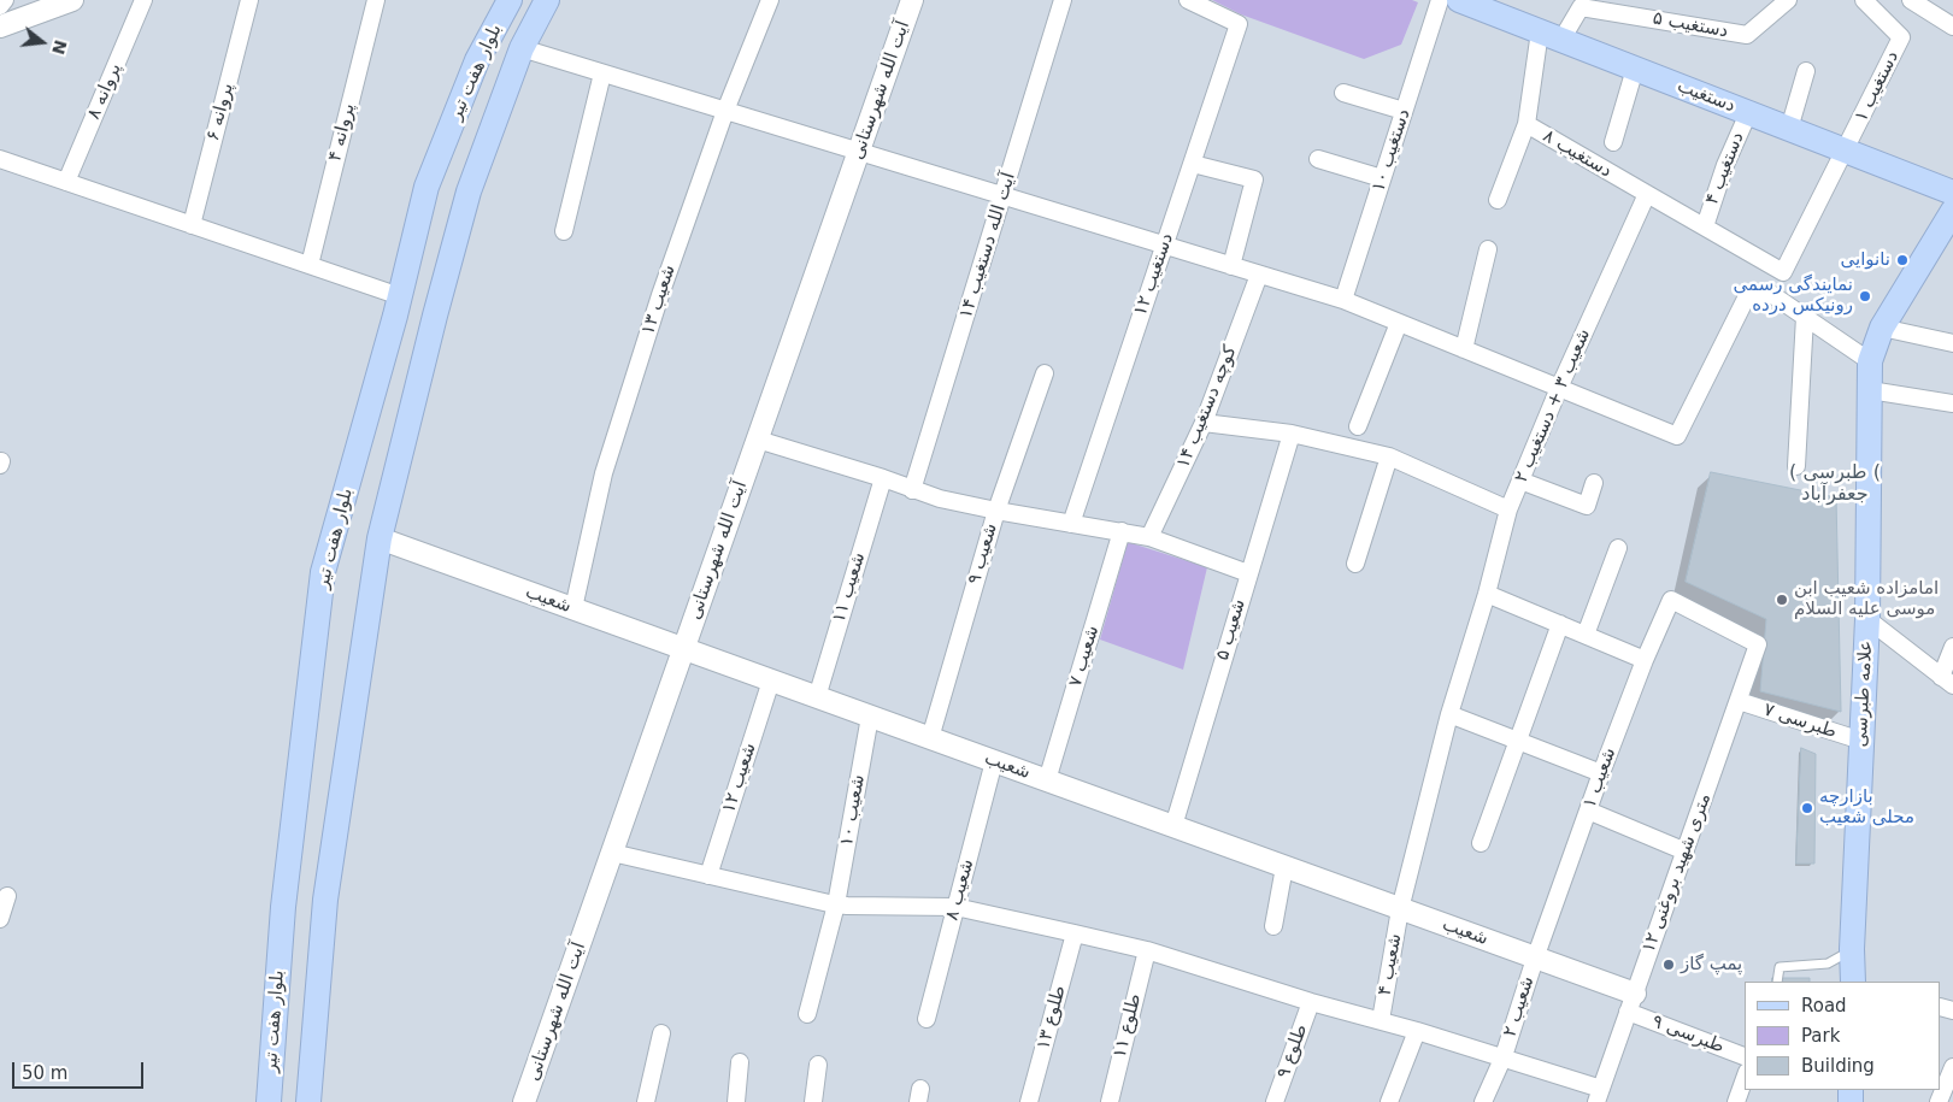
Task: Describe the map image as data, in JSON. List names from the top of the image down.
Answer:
{
  "streets": {
    "main road": ["بلوار هفت تیر", "دستغیب", "علامه طبرسی"],
    "street": [
      "دستغیب ۵",
      "دستغیب ۱",
      "آیت الله شهرستانی",
      "پروانه ۸",
      "پروانه ۶",
      "پروانه ۴",
      "دستغیب ۱۰",
      "دستغیب ۸",
      "دستغیب ۴",
      "آیت الله دستغیب ۱۴",
      "دستغیب ۱۲",
      "شعیب ۱۳",
      "شعیب ۳ + دستغیب ۲",
      "کوچه دستغیب ۱۴",
      "شعیب ۹",
      "شعیب ۱۱",
      "شعیب",
      "شعیب ۵",
      "شعیب ۷",
      "طبرسی ۷",
      "شعیب ۱۲",
      "شعیب ۱",
      "شعیب ۱۰",
      "۱۲ متری شهید بروغنی",
      "شعیب ۸",
      "شعیب ۴",
      "شعیب ۲",
      "طلوع ۱۳",
      "طلوع ۱۱",
      "طبرسی ۹",
      "طلوع ۹"
    ]
  },
  "crossings": [
    ["دستغیب ۵", "دستغیب"],
    ["بلوار هفت تیر", "شعیب"],
    ["دستغیب ۱", "دستغیب"],
    ["آیت الله شهرستانی", "شعیب"],
    ["دستغیب", "دستغیب ۸"],
    ["دستغیب", "دستغیب ۴"],
    ["دستغیب ۸", "شعیب ۳ + دستغیب ۲"],
    ["شعیب ۱۳", "شعیب"],
    ["شعیب ۳ + دستغیب ۲", "شعیب"],
    ["شعیب ۳ + دستغیب ۲", "شعیب ۴"],
    ["شعیب ۹", "شعیب"],
    ["شعیب ۱۱", "شعیب"],
    ["شعیب", "شعیب ۵"],
    ["شعیب", "شعیب ۷"],
    ["شعیب", "شعیب ۱۲"],
    ["شعیب", "شعیب ۱"],
    ["شعیب", "شعیب ۱۰"],
    ["شعیب", "۱۲ متری شهید بروغنی"],
    ["شعیب", "شعیب ۸"],
    ["شعیب", "شعیب ۴"],
    ["شعیب", "شعیب ۲"],
    ["شعیب", "طبرسی ۹"],
    ["علامه طبرسی", "طبرسی ۷"],
    ["طبرسی ۷", "۱۲ متری شهید بروغنی"],
    ["شعیب ۱", "۱۲ متری شهید بروغنی"],
    ["شعیب ۱", "شعیب ۲"],
    ["۱۲ متری شهید بروغنی", "طبرسی ۹"]
  ],
  "districts": ["( طبرسی ( جعفرآباد"],
  "places": [
    "نانوایی",
    "نمایندگی رسمی رونیکس درده",
    "امامزاده شعیب ابن موسی علیه السلام",
    "بازارچه محلی شعیب",
    "پمپ گاز"
  ],
  "legend": ["Road", "Park", "Building"],
  "scale_bar": "50 m",
  "north": "right"
}
